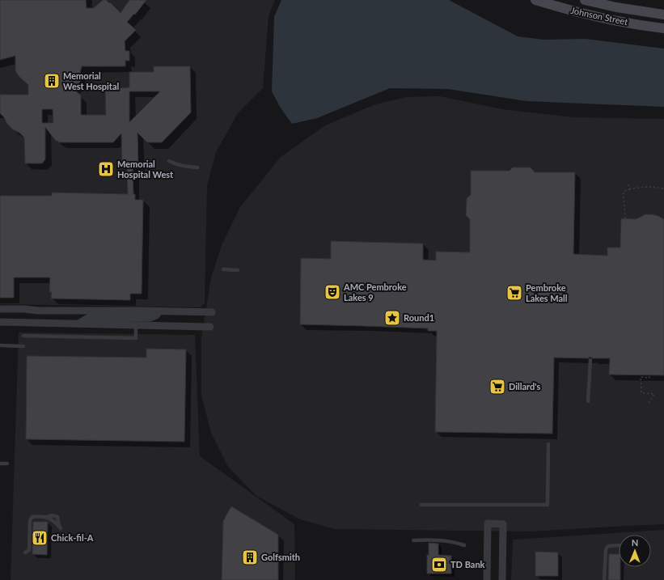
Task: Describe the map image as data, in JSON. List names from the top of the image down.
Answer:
{
  "streets": {
    "street": ["Johnson Street"]
  },
  "places": {
    "building": ["Memorial West Hospital", "Golfsmith"],
    "hospital": ["Memorial Hospital West"],
    "theatre": ["AMC Pembroke Lakes 9"],
    "supermarket": ["Pembroke Lakes Mall", "Dillard's"],
    "place": ["Round1"],
    "restaurant": ["Chick-fil-A"],
    "bank": ["TD Bank"]
  },
  "north": "top"
}
